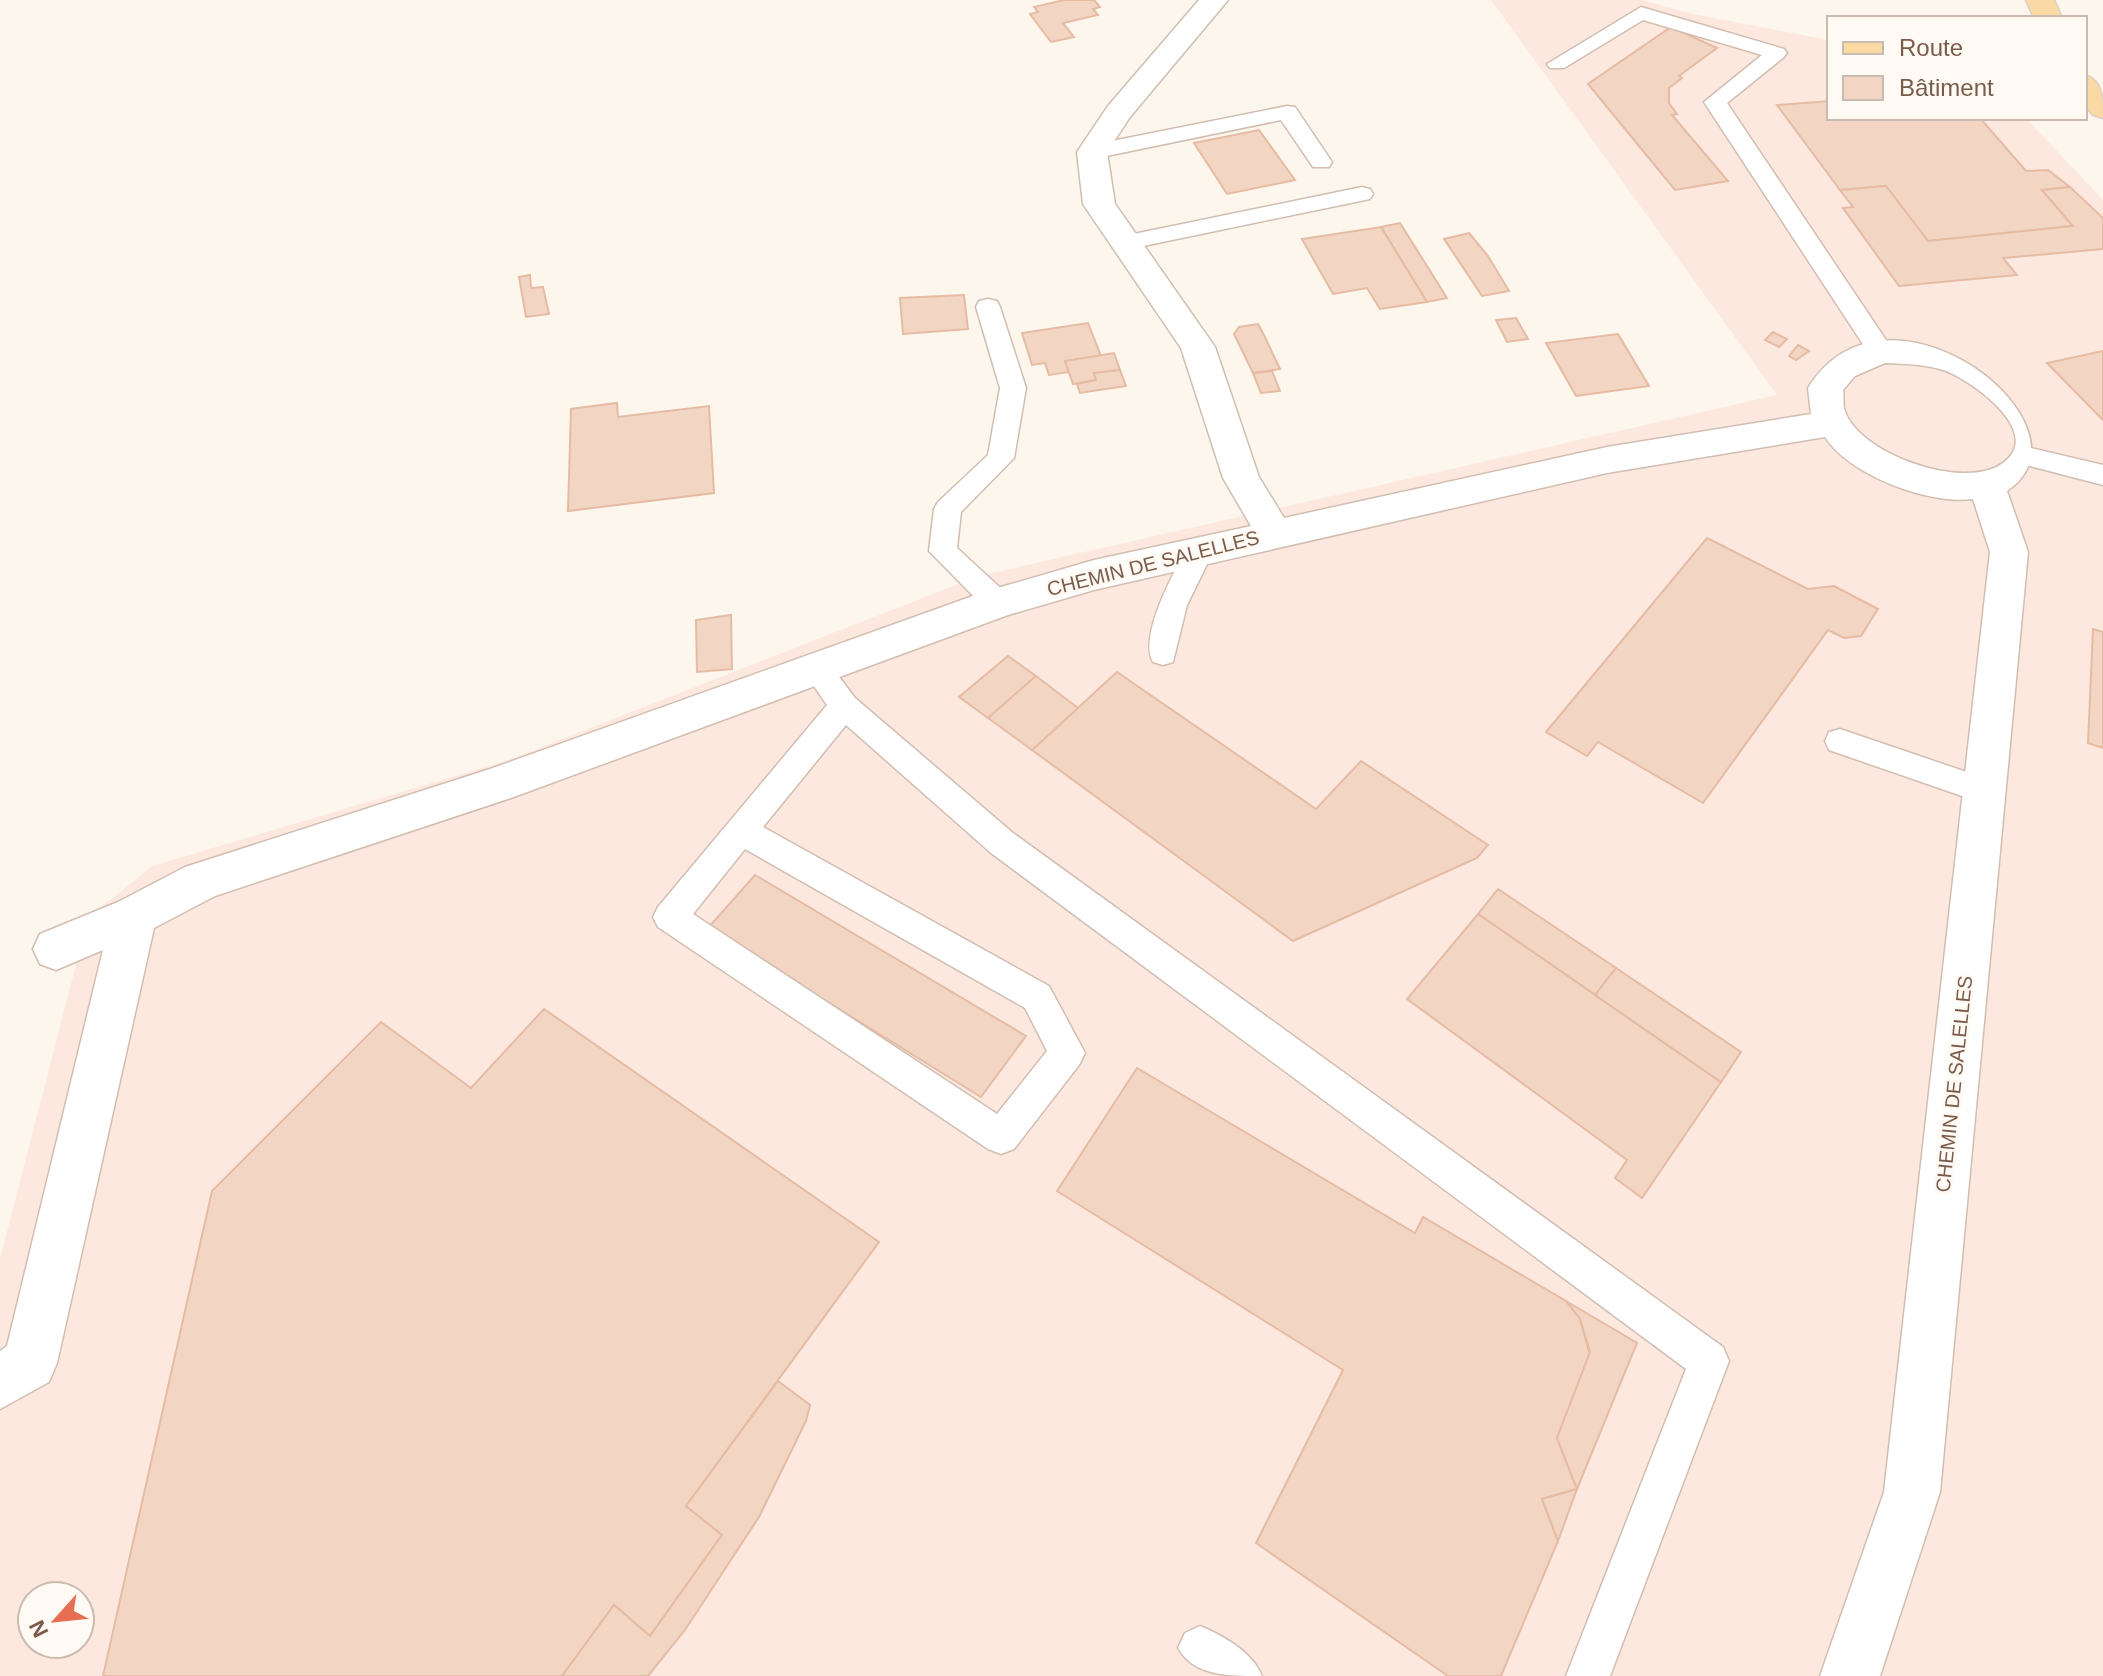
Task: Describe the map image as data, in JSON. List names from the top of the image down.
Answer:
{
  "streets": {
    "street": ["CHEMIN DE SALELLES"]
  },
  "legend": ["Route", "Bâtiment"],
  "north": "bottom left"
}
